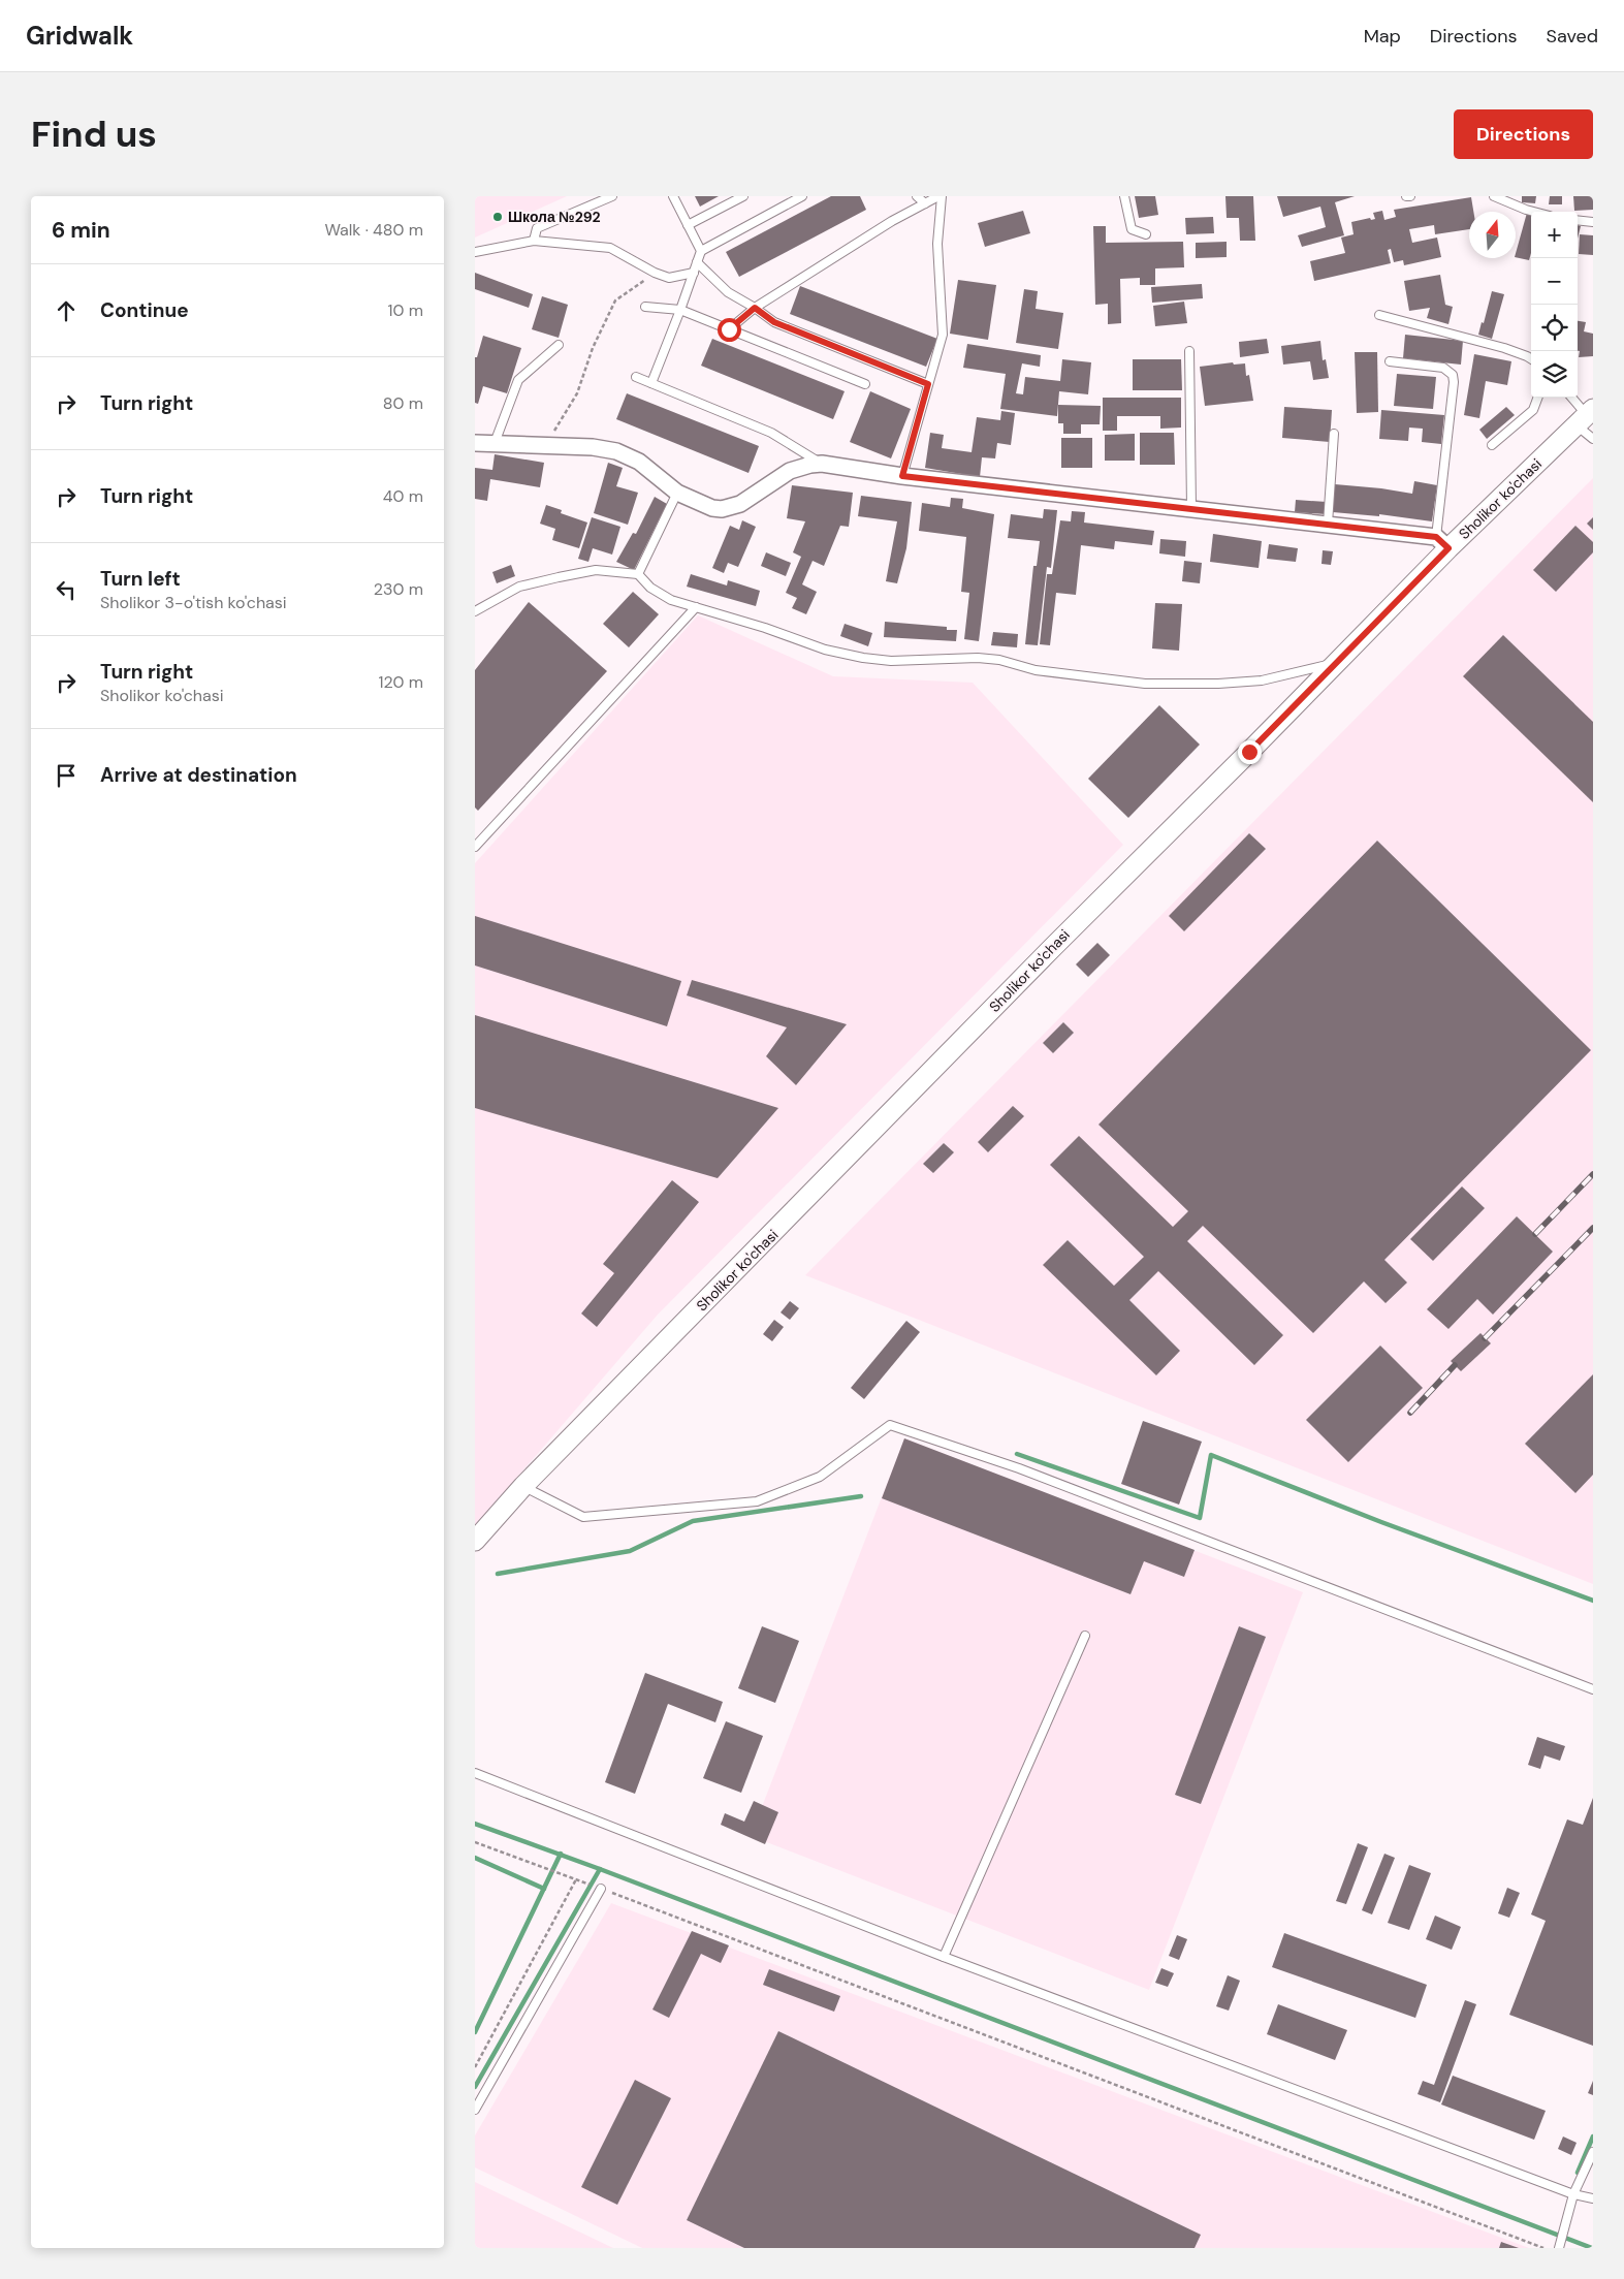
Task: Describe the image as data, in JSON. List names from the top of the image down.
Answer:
{
  "streets": {
    "street": ["Sholikor ko'chasi"]
  },
  "places": ["Школа №292"],
  "north": "top",
  "page": {
    "header": "Gridwalk",
    "nav": ["Map", "Directions", "Saved"],
    "buttons": "Directions",
    "title": "Find us",
    "heading": ["6 min", "Walk · 480 m"],
    "map_buttons": ["+", "−"],
    "list": [
      ["Continue", "10 m"],
      ["Turn right", "80 m"],
      ["Turn right", "40 m"],
      ["Turn left", "Sholikor 3-o'tish ko'chasi", "230 m"],
      ["Turn right", "Sholikor ko'chasi", "120 m"],
      "Arrive at destination"
    ]
  }
}
